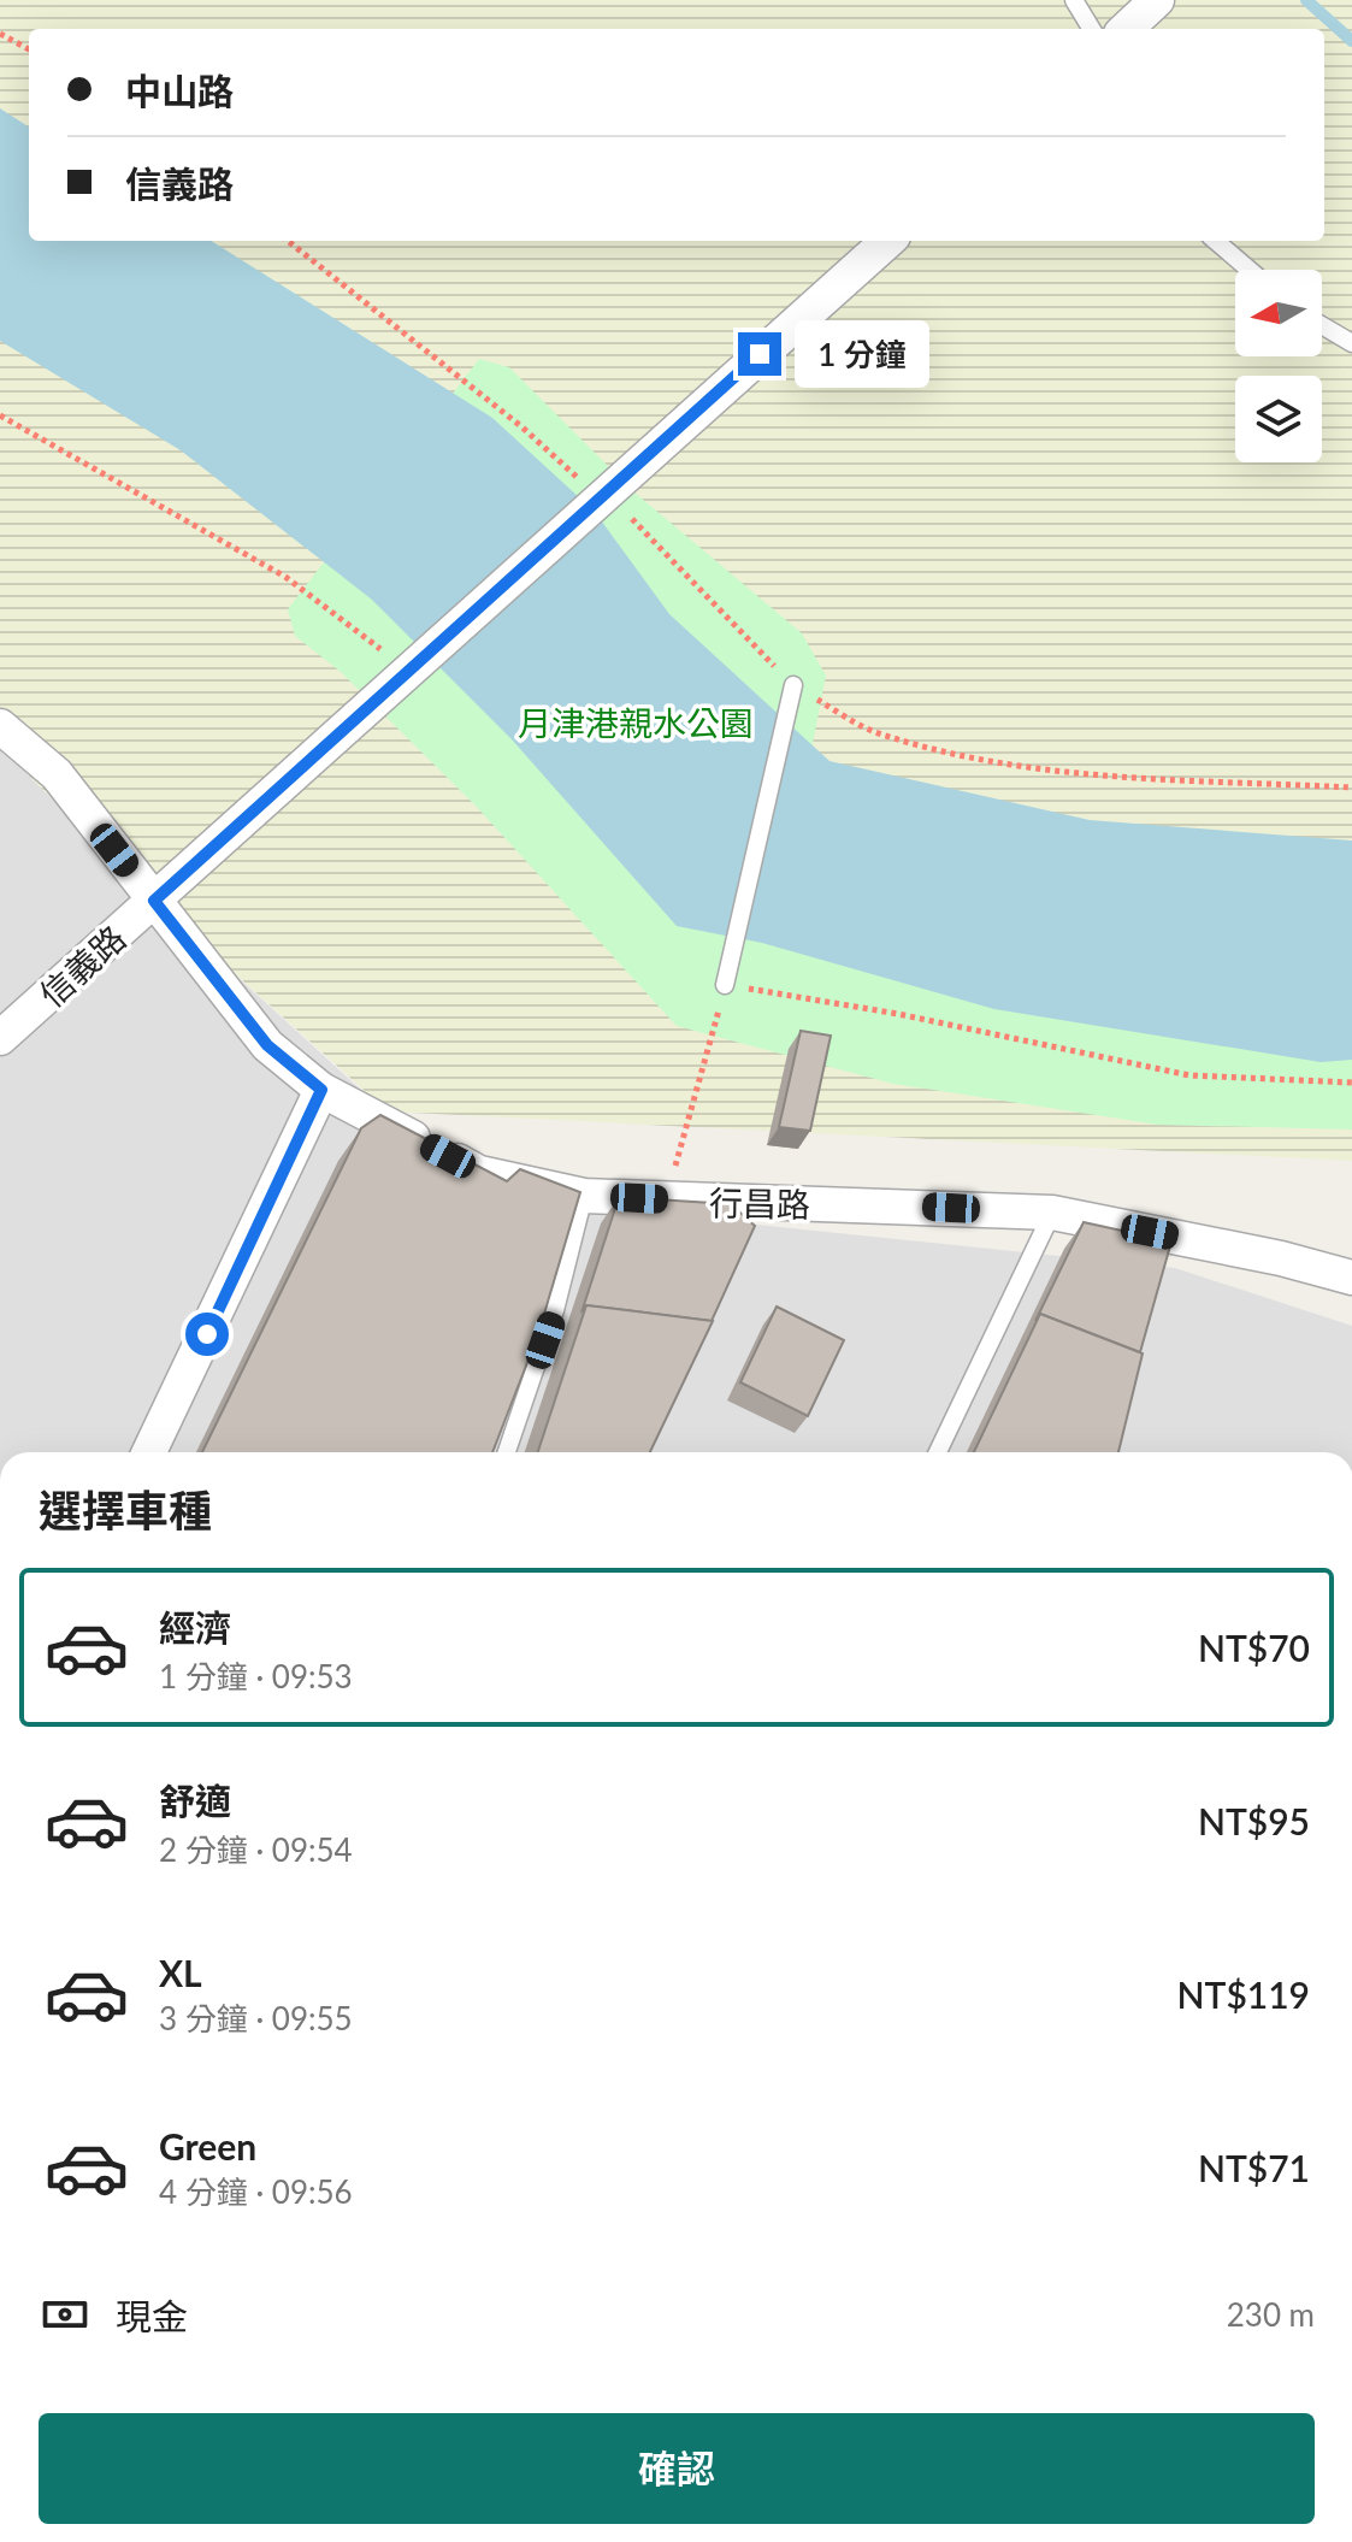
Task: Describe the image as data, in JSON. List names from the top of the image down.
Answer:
{
  "streets": {
    "street": ["信義路", "行昌路"]
  },
  "crossings": [
    ["信義路", "行昌路"]
  ],
  "parks": ["月津港親水公園"],
  "north": "left",
  "page": {
    "banner": ["中山路", "信義路"],
    "bubble": "1 分鐘",
    "heading": "選擇車種",
    "list": [
      {
        "name": "經濟",
        "note": "1 分鐘 · 09:53",
        "value": "NT$70"
      },
      {
        "name": "舒適",
        "note": "2 分鐘 · 09:54",
        "value": "NT$95"
      },
      {
        "name": "XL",
        "note": "3 分鐘 · 09:55",
        "value": "NT$119"
      },
      {
        "name": "Green",
        "note": "4 分鐘 · 09:56",
        "value": "NT$71"
      }
    ],
    "pay": ["現金", "230 m"],
    "buttons": "確認"
  }
}
